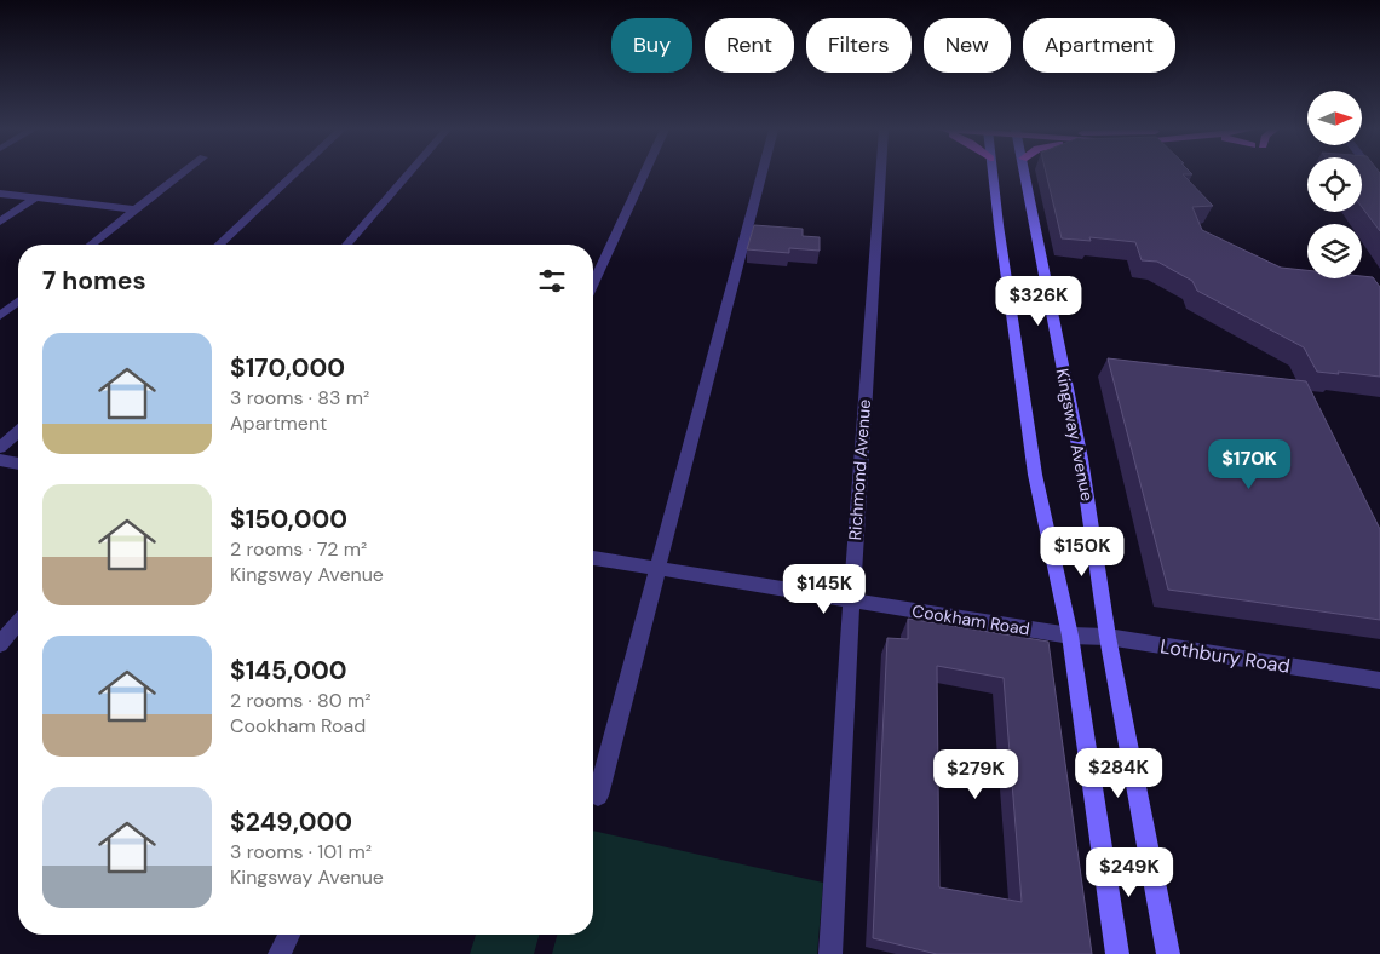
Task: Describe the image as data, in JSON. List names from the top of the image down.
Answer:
{
  "streets": {
    "main road": ["Kingsway Avenue"],
    "street": ["Richmond Avenue", "Cookham Road", "Lothbury Road"]
  },
  "crossings": [
    ["Kingsway Avenue", "Lothbury Road"],
    ["Richmond Avenue", "Cookham Road"],
    ["Cookham Road", "Lothbury Road"]
  ],
  "north": "right",
  "page": {
    "chip": [
      "Buy",
      "Rent",
      "Filters",
      "New",
      "Apartment"
    ],
    "heading": "7 homes",
    "price": [
      "$326K",
      "$170K",
      "$150K",
      "$145K",
      "$284K",
      "$279K",
      "$249K"
    ],
    "list": [
      {
        "name": "$170,000",
        "note": "3 rooms · 83 m² · Apartment"
      },
      {
        "name": "$150,000",
        "note": "2 rooms · 72 m² · Kingsway Avenue"
      },
      {
        "name": "$145,000",
        "note": "2 rooms · 80 m² · Cookham Road"
      },
      {
        "name": "$249,000",
        "note": "3 rooms · 101 m² · Kingsway Avenue"
      }
    ]
  }
}
